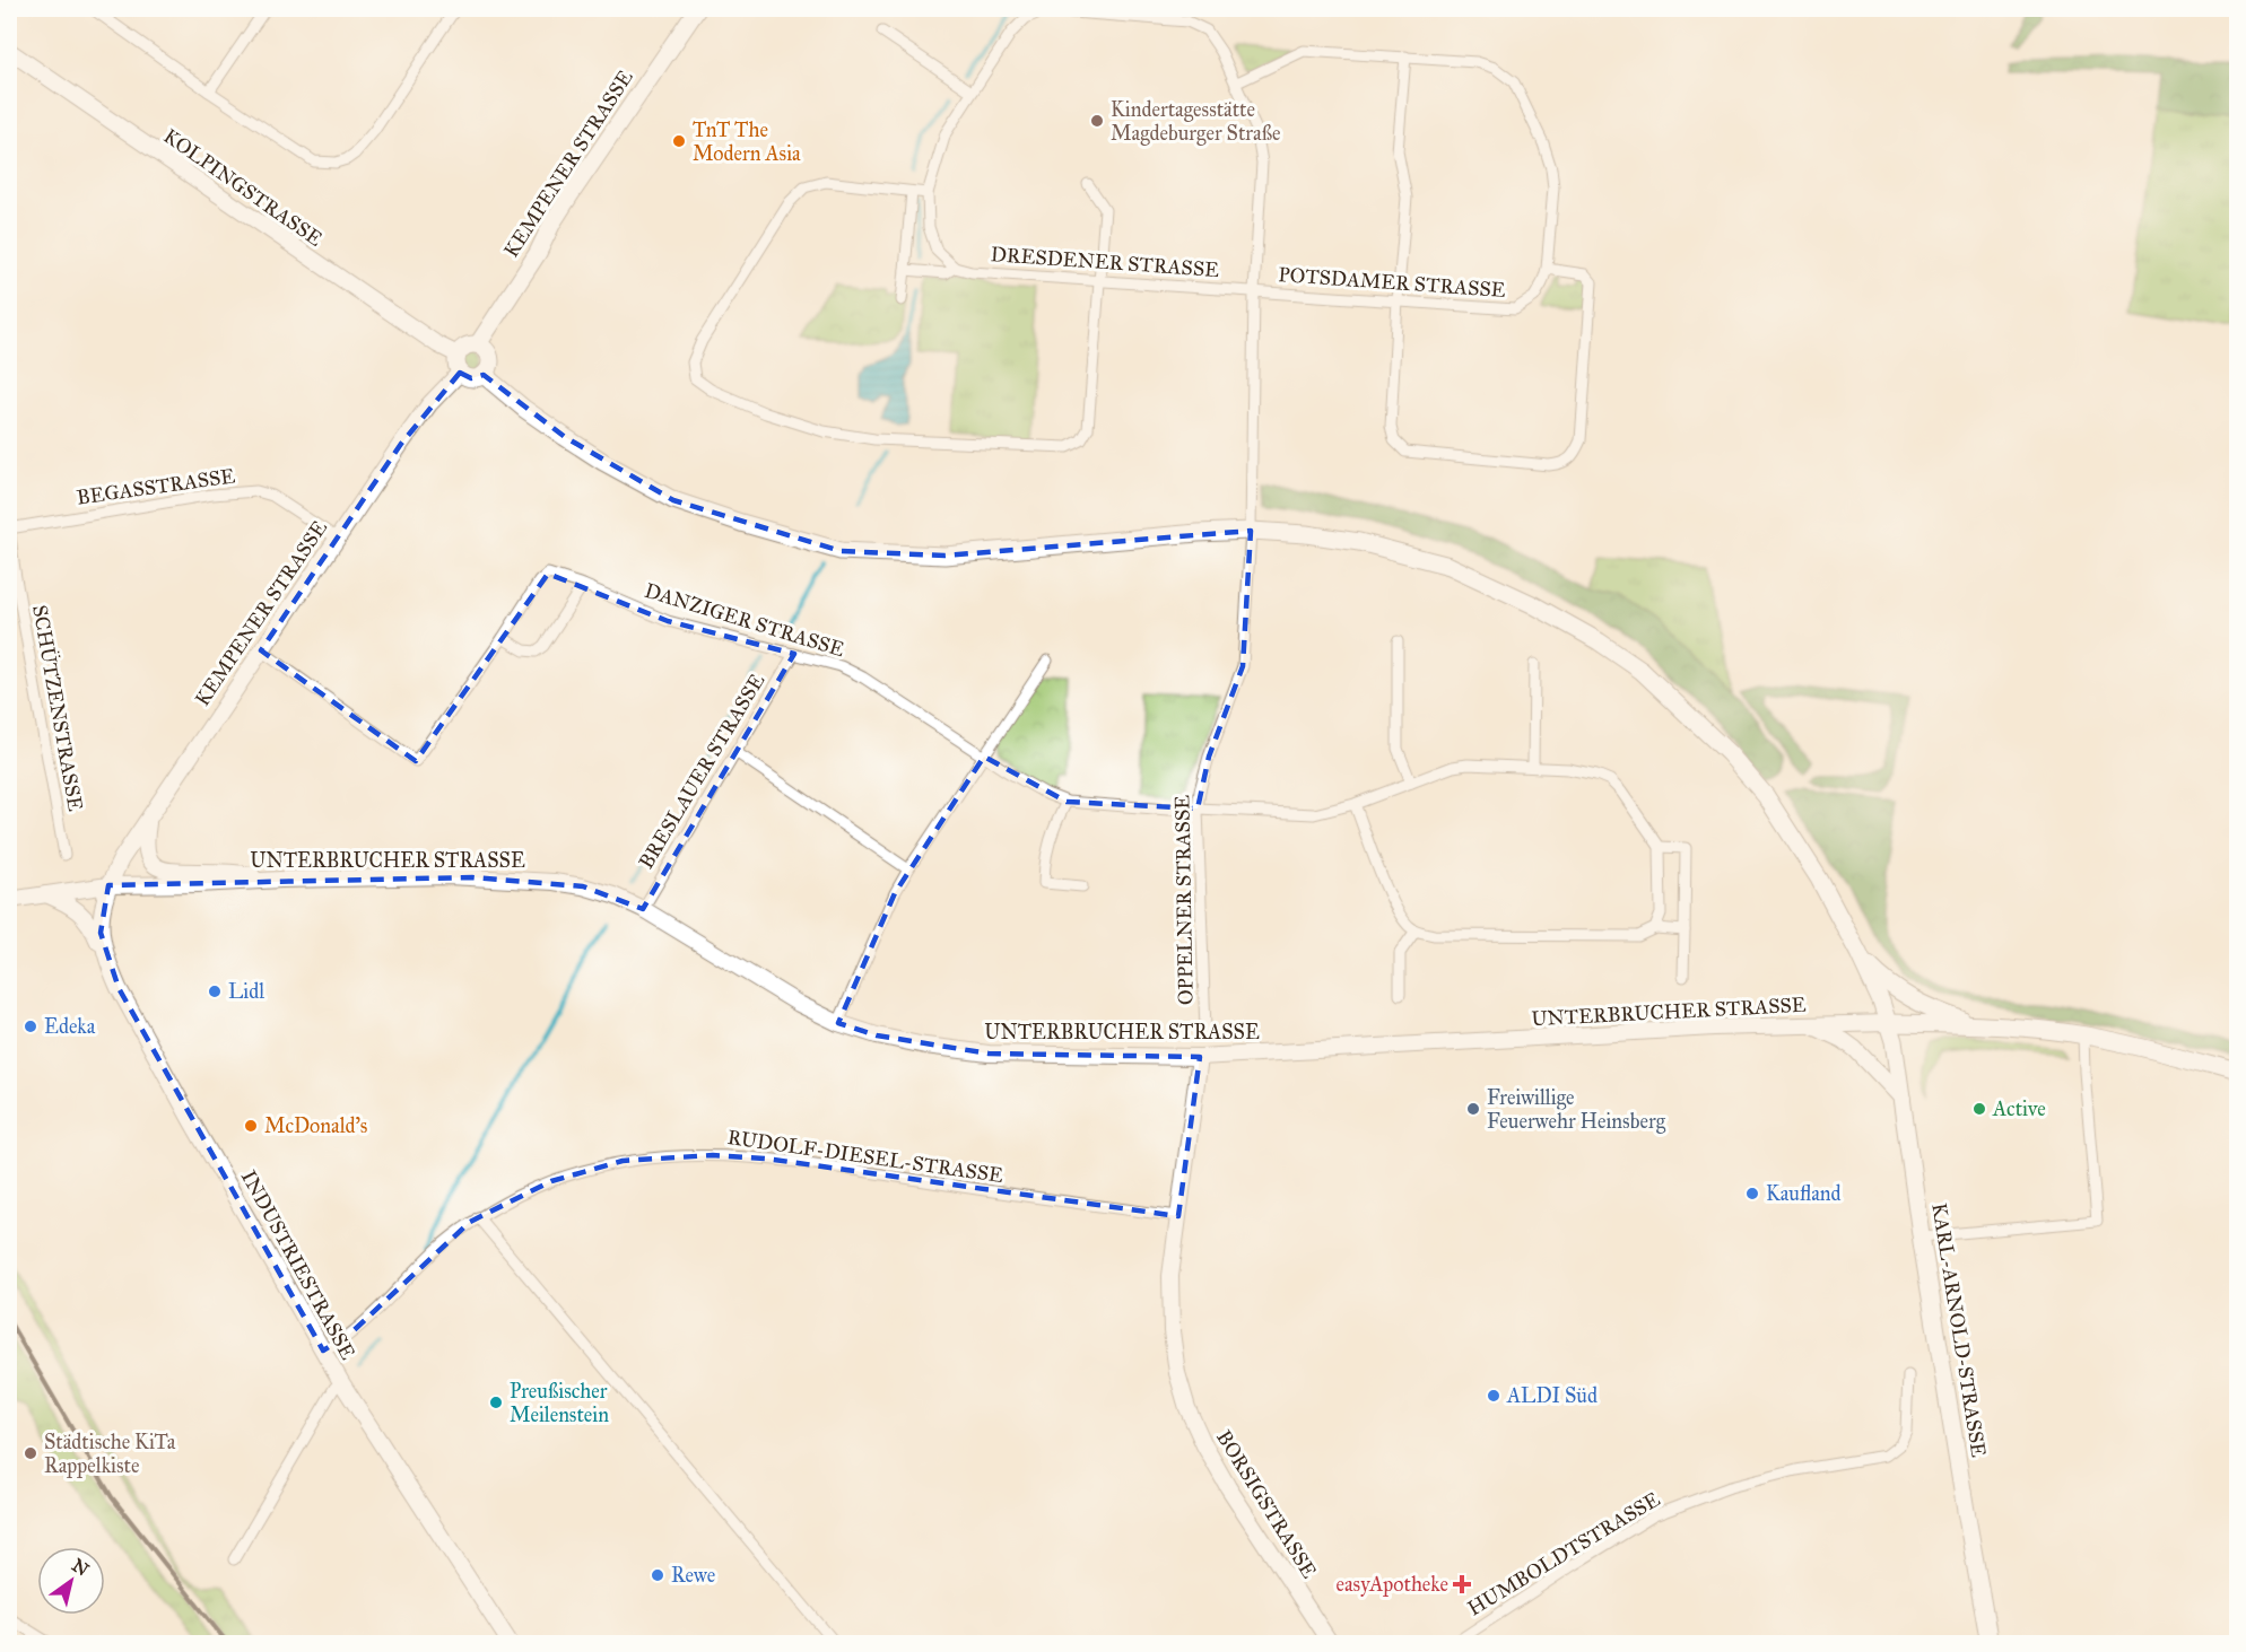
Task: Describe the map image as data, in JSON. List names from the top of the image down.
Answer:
{
  "streets": {
    "main road": ["KEMPENER STRASSE", "KARL-ARNOLD-STRASSE"],
    "street": [
      "KOLPINGSTRASSE",
      "DRESDENER STRASSE",
      "POTSDAMER STRASSE",
      "BEGASSTRASSE",
      "DANZIGER STRASSE",
      "SCHÜTZENSTRASSE",
      "BRESLAUER STRASSE",
      "UNTERBRUCHER STRASSE",
      "OPPELNER STRASSE",
      "RUDOLF-DIESEL-STRASSE",
      "INDUSTRIESTRASSE",
      "BORSIGSTRASSE",
      "HUMBOLDTSTRASSE"
    ]
  },
  "crossings": [
    ["KEMPENER STRASSE", "KOLPINGSTRASSE"],
    ["KEMPENER STRASSE", "BEGASSTRASSE"],
    ["KEMPENER STRASSE", "DANZIGER STRASSE"],
    ["KEMPENER STRASSE", "UNTERBRUCHER STRASSE"],
    ["KEMPENER STRASSE", "INDUSTRIESTRASSE"],
    ["DRESDENER STRASSE", "POTSDAMER STRASSE"],
    ["BEGASSTRASSE", "SCHÜTZENSTRASSE"],
    ["DANZIGER STRASSE", "BRESLAUER STRASSE"],
    ["DANZIGER STRASSE", "OPPELNER STRASSE"],
    ["BRESLAUER STRASSE", "UNTERBRUCHER STRASSE"],
    ["UNTERBRUCHER STRASSE", "INDUSTRIESTRASSE"],
    ["UNTERBRUCHER STRASSE", "KARL-ARNOLD-STRASSE"],
    ["UNTERBRUCHER STRASSE", "BORSIGSTRASSE"],
    ["RUDOLF-DIESEL-STRASSE", "INDUSTRIESTRASSE"],
    ["RUDOLF-DIESEL-STRASSE", "BORSIGSTRASSE"]
  ],
  "places": {
    "other": [
      "Kindertagesstätte Magdeburger Straße",
      "TnT The Modern Asia",
      "Lidl",
      "Edeka",
      "Freiwillige Feuerwehr Heinsberg",
      "Active",
      "McDonald's",
      "Kaufland",
      "ALDI Süd",
      "Preußischer Meilenstein",
      "Städtische KiTa Rappelkiste",
      "Rewe"
    ],
    "health": ["easyApotheke"]
  },
  "north": "top right"
}
